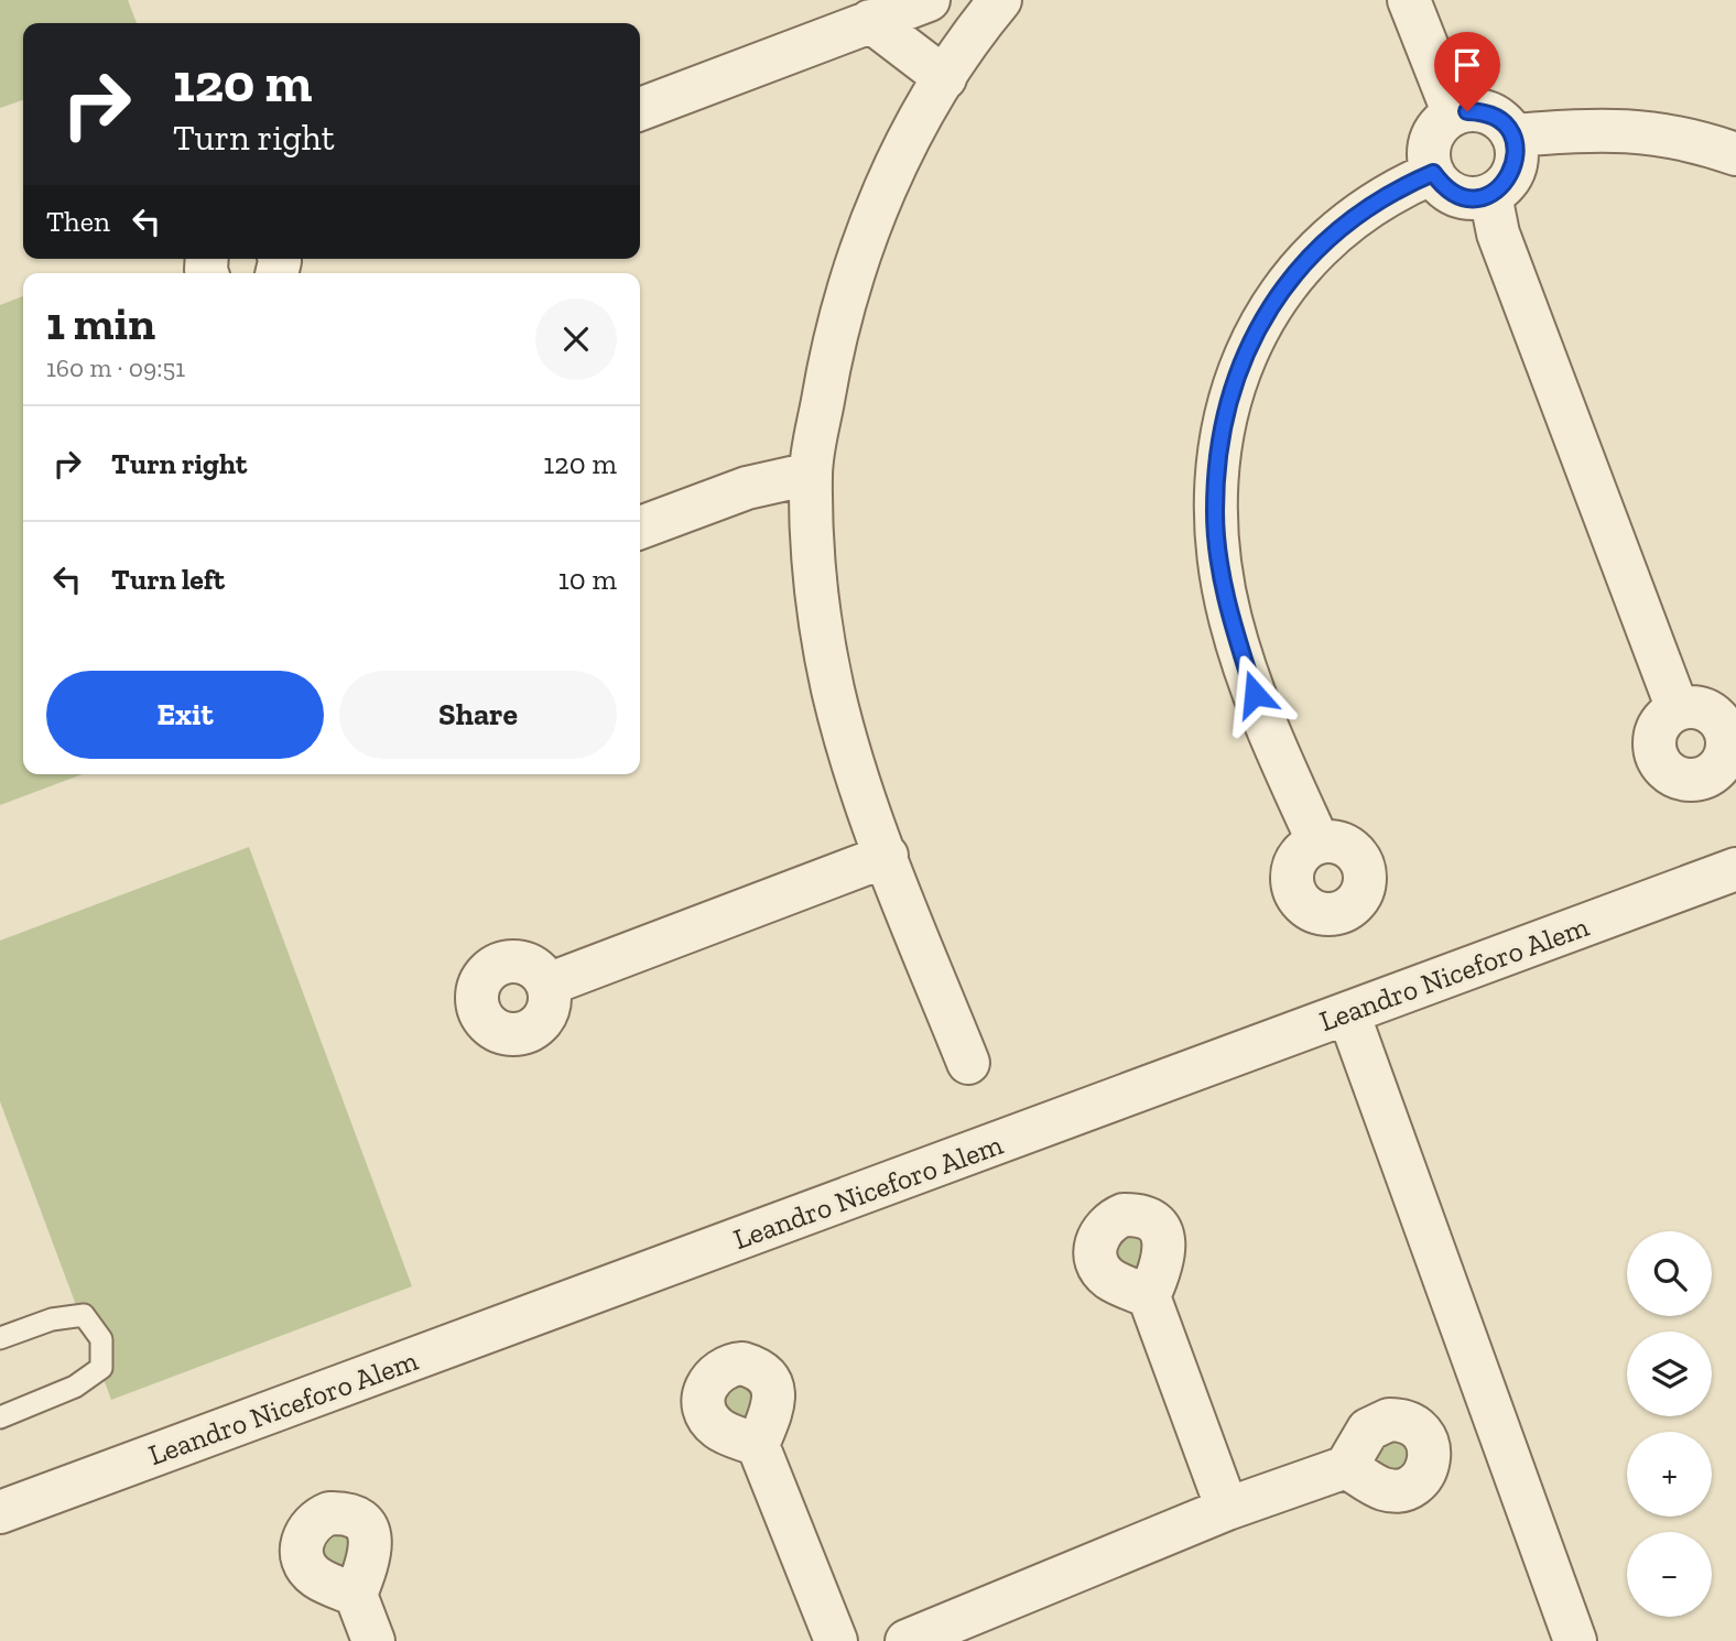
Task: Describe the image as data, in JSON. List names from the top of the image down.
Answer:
{
  "streets": {
    "street": ["Leandro Niceforo Alem"]
  },
  "page": {
    "turn": ["120 m", "Turn right"],
    "then": "Then",
    "heading": ["1 min", "160 m · 09:51"],
    "list": [
      {
        "name": "Turn right",
        "value": "120 m"
      },
      {
        "name": "Turn left",
        "value": "10 m"
      }
    ],
    "buttons": ["Exit", "Share"],
    "map_buttons": ["+", "−"]
  }
}
